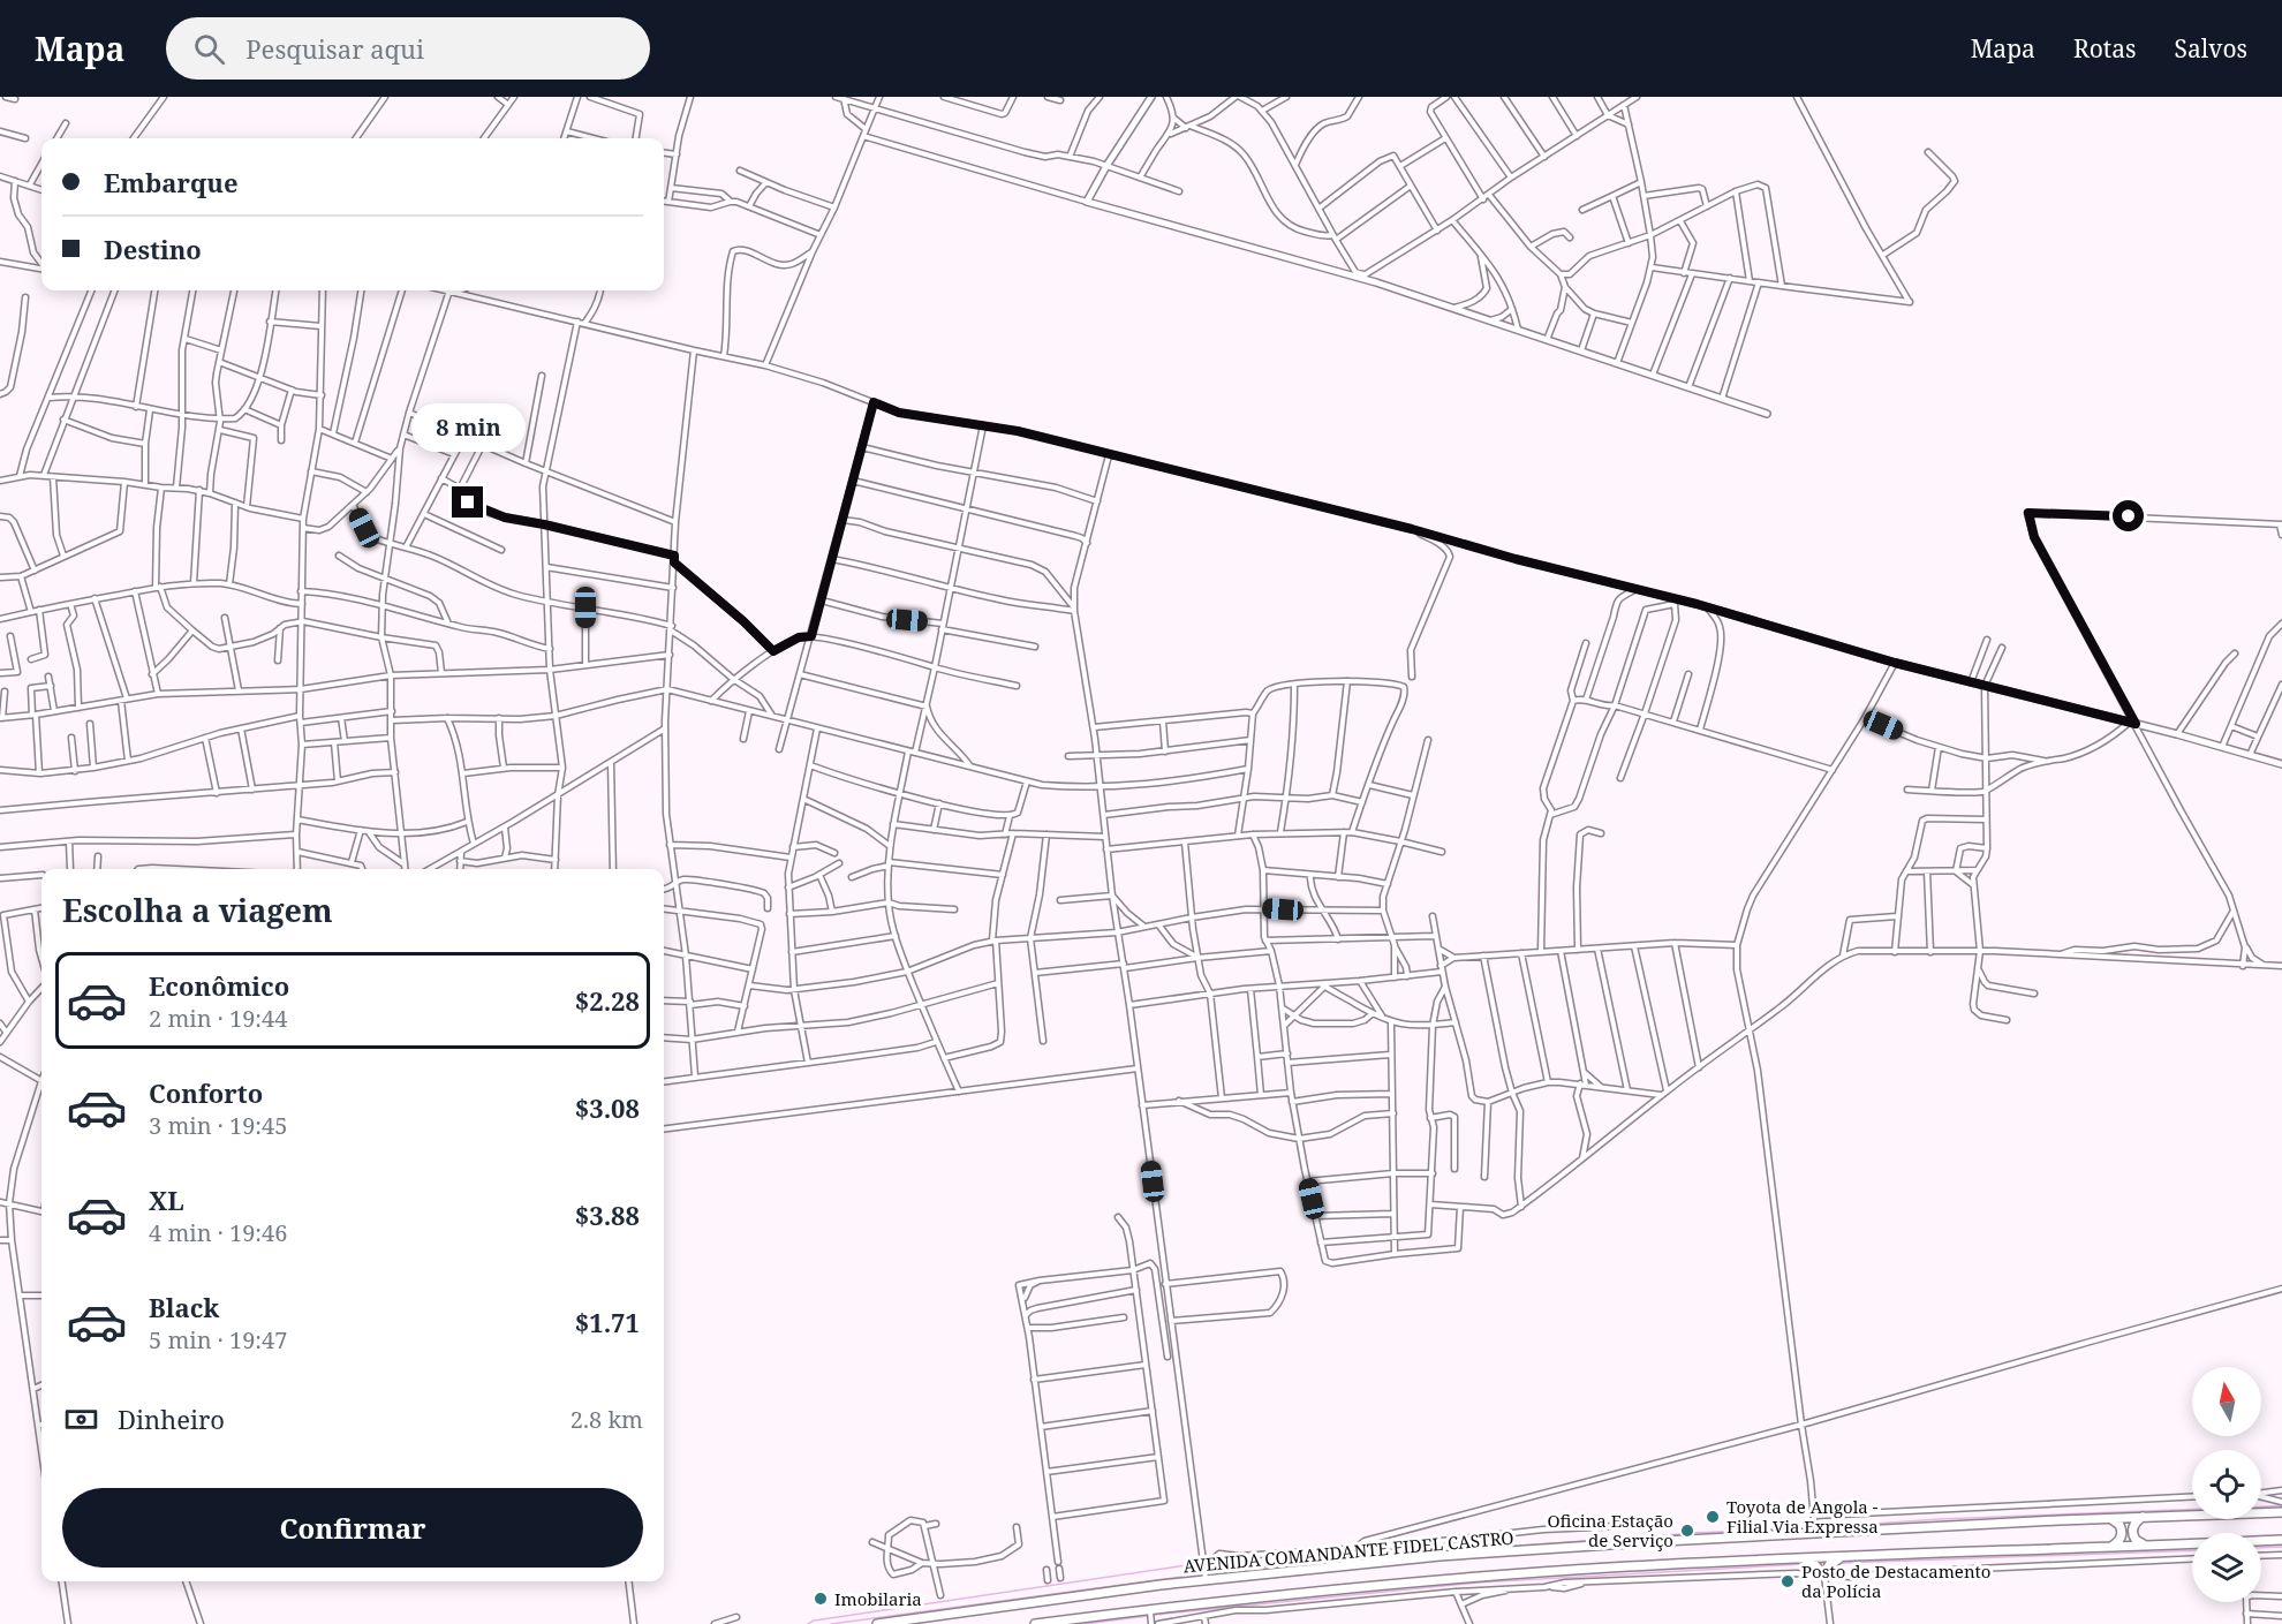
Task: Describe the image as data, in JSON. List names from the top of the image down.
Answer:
{
  "streets": {
    "highway": ["AVENIDA COMANDANTE FIDEL CASTRO"]
  },
  "places": [
    "Toyota de Angola - Filial Via Expressa",
    "Oficina Estação de Serviço",
    "Posto de Destacamento da Polícia",
    "Imobilaria"
  ],
  "north": "top",
  "page": {
    "header": "Mapa",
    "search": "Pesquisar aqui",
    "nav": ["Mapa", "Rotas", "Salvos"],
    "banner": ["Embarque", "Destino"],
    "bubble": "8 min",
    "heading": "Escolha a viagem",
    "list": [
      {
        "name": "Econômico",
        "note": "2 min · 19:44",
        "value": "$2.28"
      },
      {
        "name": "Conforto",
        "note": "3 min · 19:45",
        "value": "$3.08"
      },
      {
        "name": "XL",
        "note": "4 min · 19:46",
        "value": "$3.88"
      },
      {
        "name": "Black",
        "note": "5 min · 19:47",
        "value": "$1.71"
      }
    ],
    "pay": ["Dinheiro", "2.8 km"],
    "buttons": "Confirmar"
  }
}
